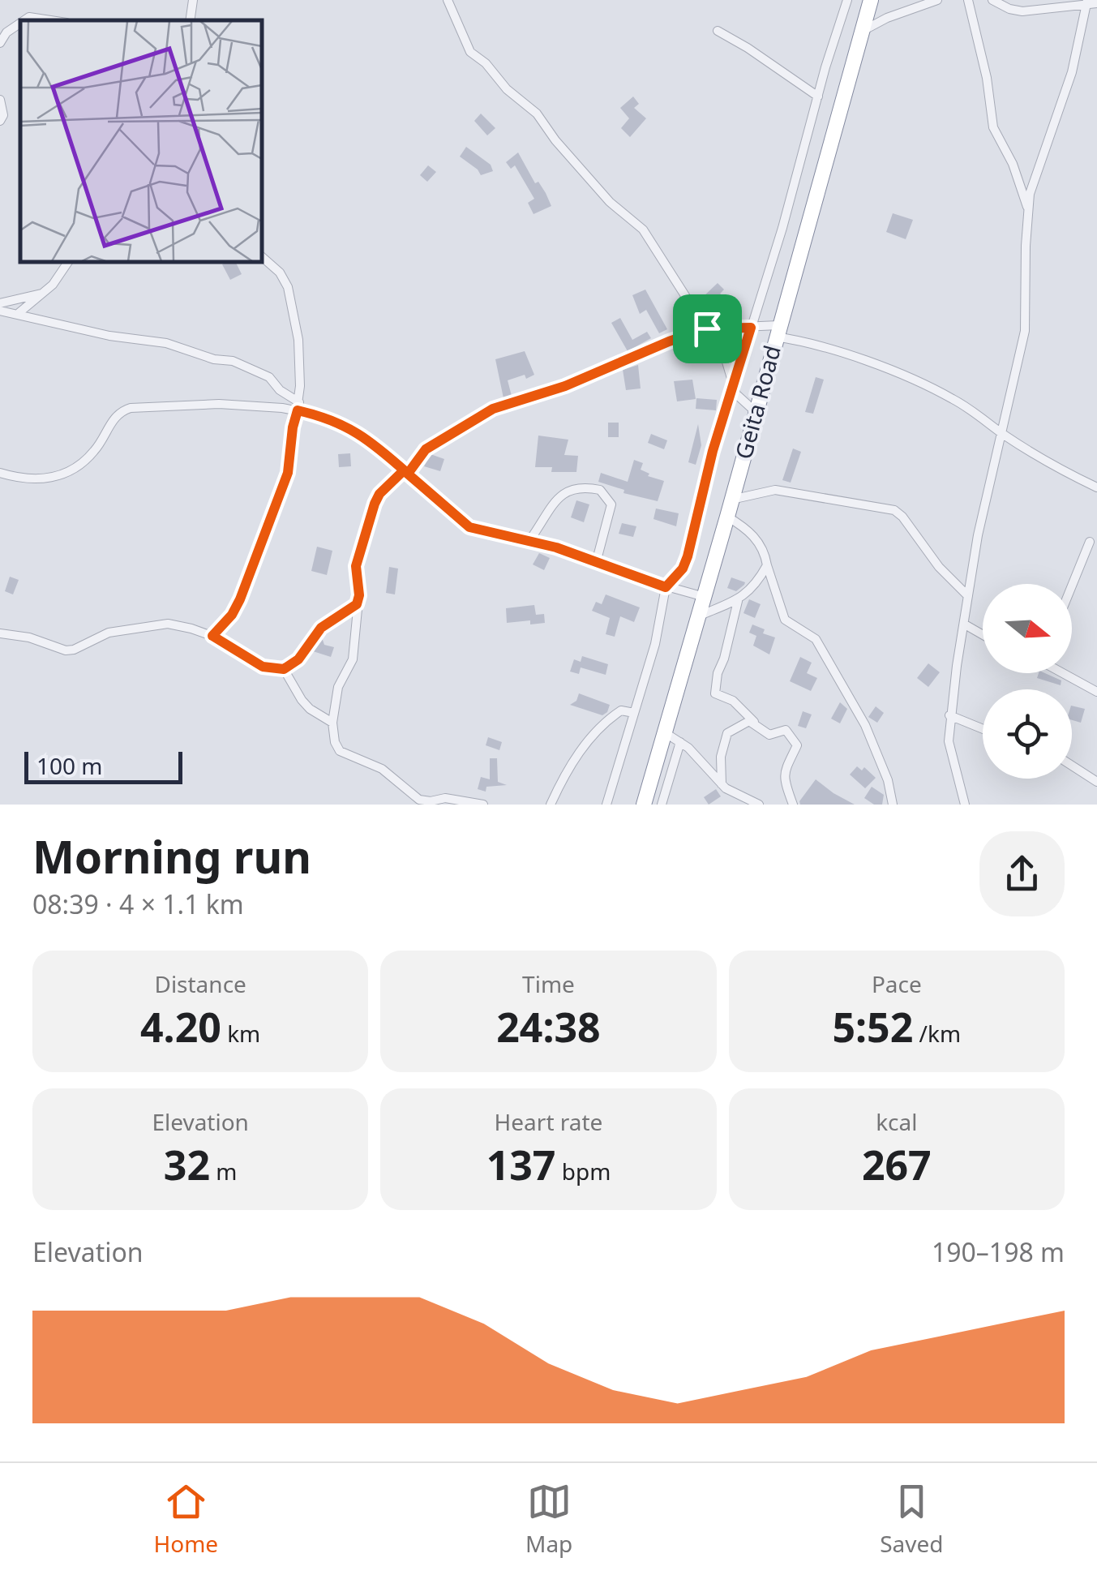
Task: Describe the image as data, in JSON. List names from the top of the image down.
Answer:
{
  "streets": {
    "highway": ["Geita Road"]
  },
  "scale_bar": "100 m",
  "north": "right",
  "page": {
    "scale": "100 m",
    "heading": ["Morning run", "08:39 · 4 × 1.1 km"],
    "stats": [
      ["Distance", "4.20 km"],
      ["Time", "24:38"],
      ["Pace", "5:52 /km"],
      ["Elevation", "32 m"],
      ["Heart rate", "137 bpm"],
      ["kcal", "267"]
    ],
    "chart": ["Elevation", "190–198 m"],
    "tabs": ["Home", "Map", "Saved"]
  }
}
